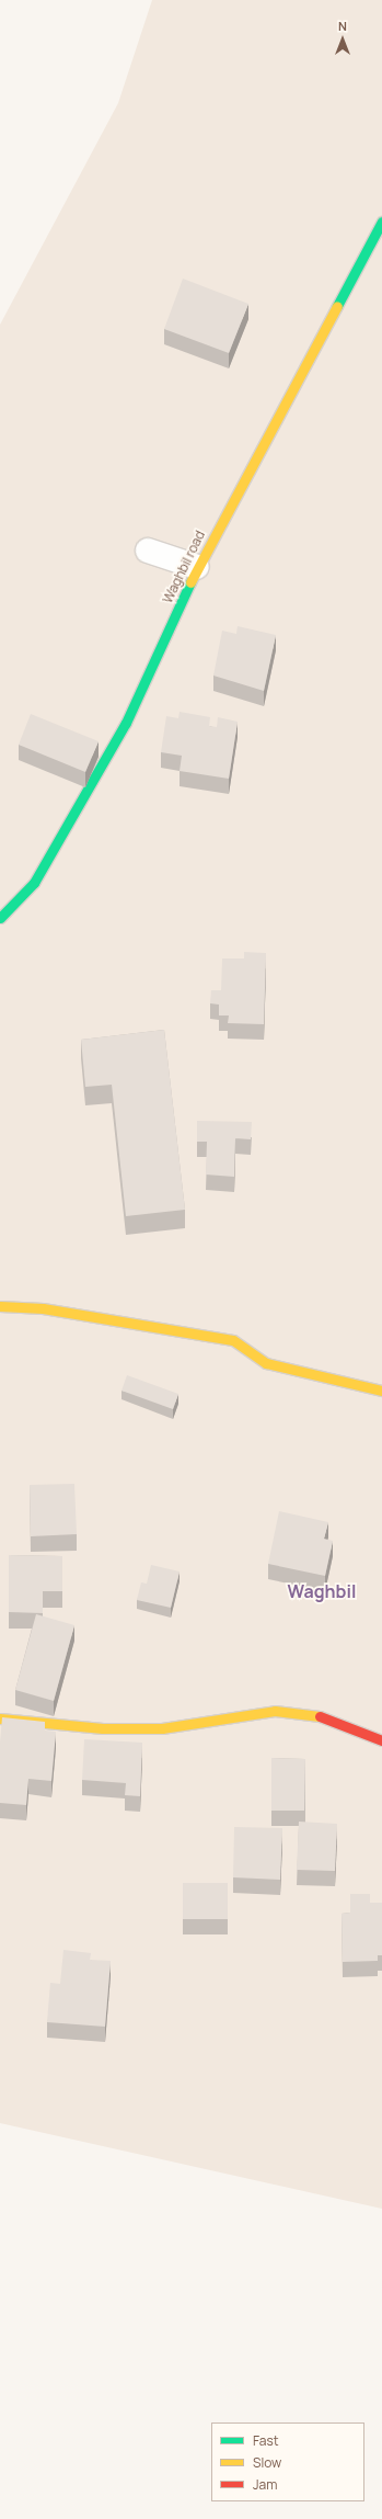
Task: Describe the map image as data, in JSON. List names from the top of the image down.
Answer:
{
  "streets": {
    "street": ["Waghbil road"]
  },
  "districts": ["Waghbil"],
  "legend": ["Fast", "Slow", "Jam"],
  "north": "top"
}
